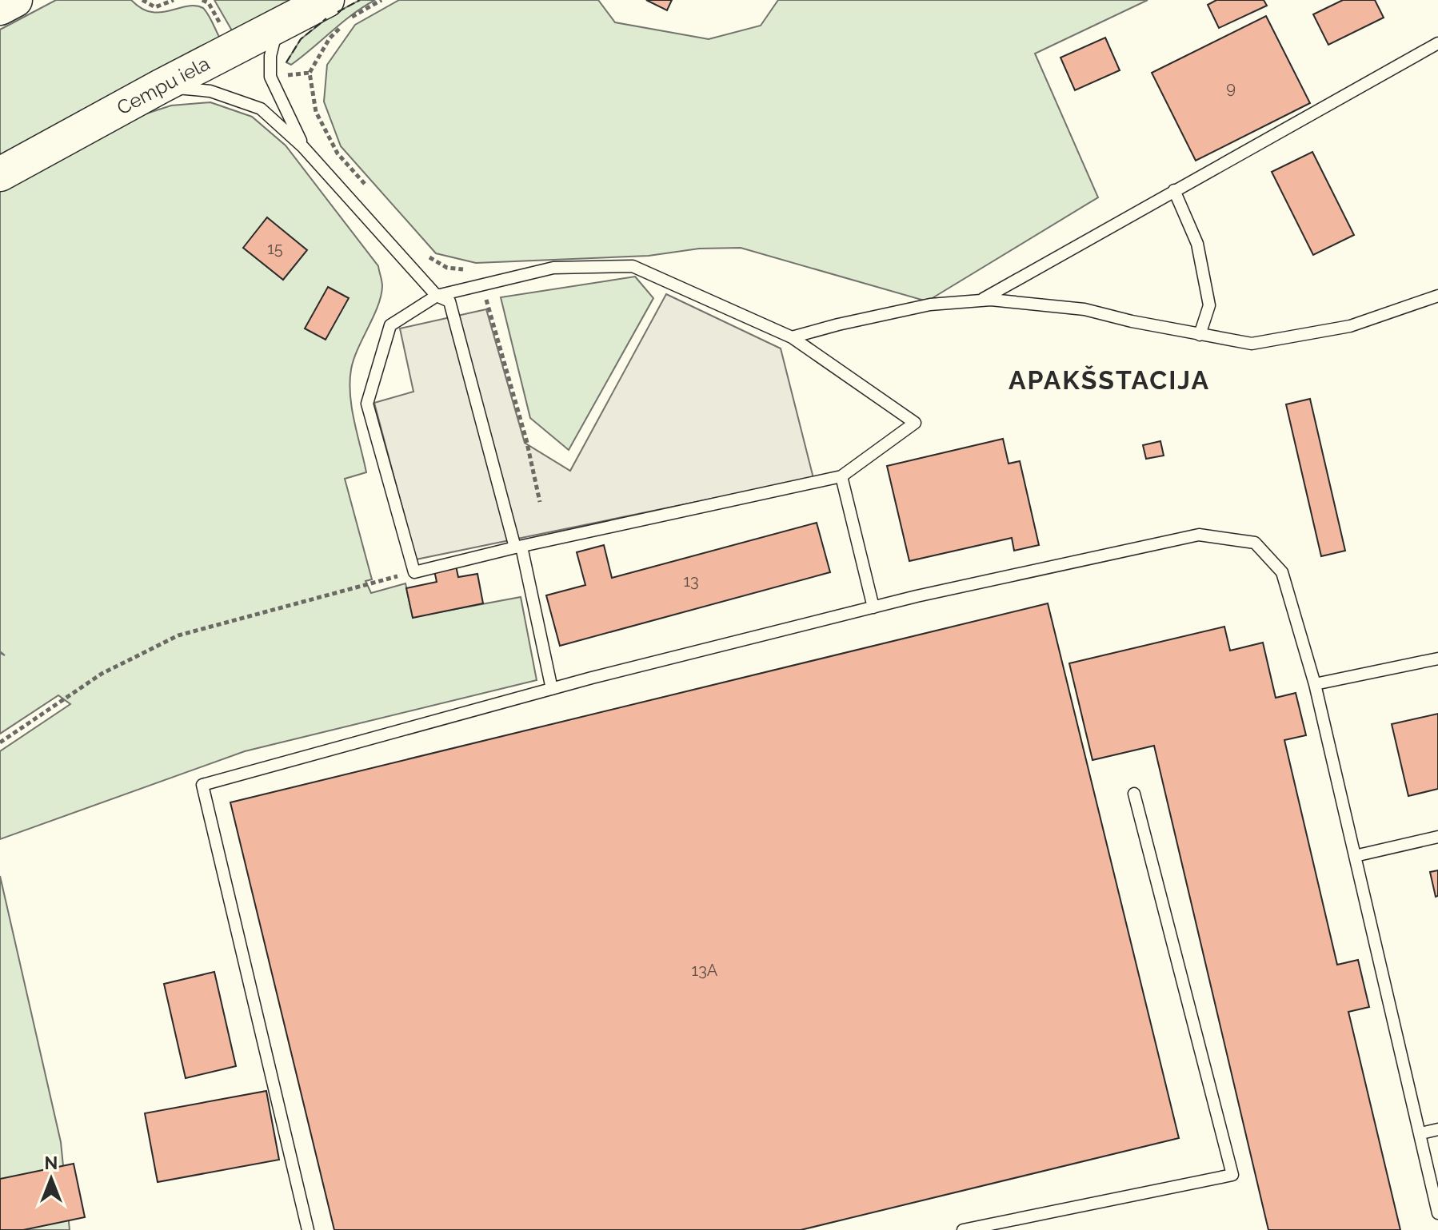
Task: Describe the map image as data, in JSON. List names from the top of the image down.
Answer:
{
  "streets": {
    "main road": ["Cempu iela"]
  },
  "districts": ["APAKŠSTACIJA"],
  "house_numbers": [
    "9",
    "15",
    "13",
    "13A"
  ],
  "north": "top"
}
